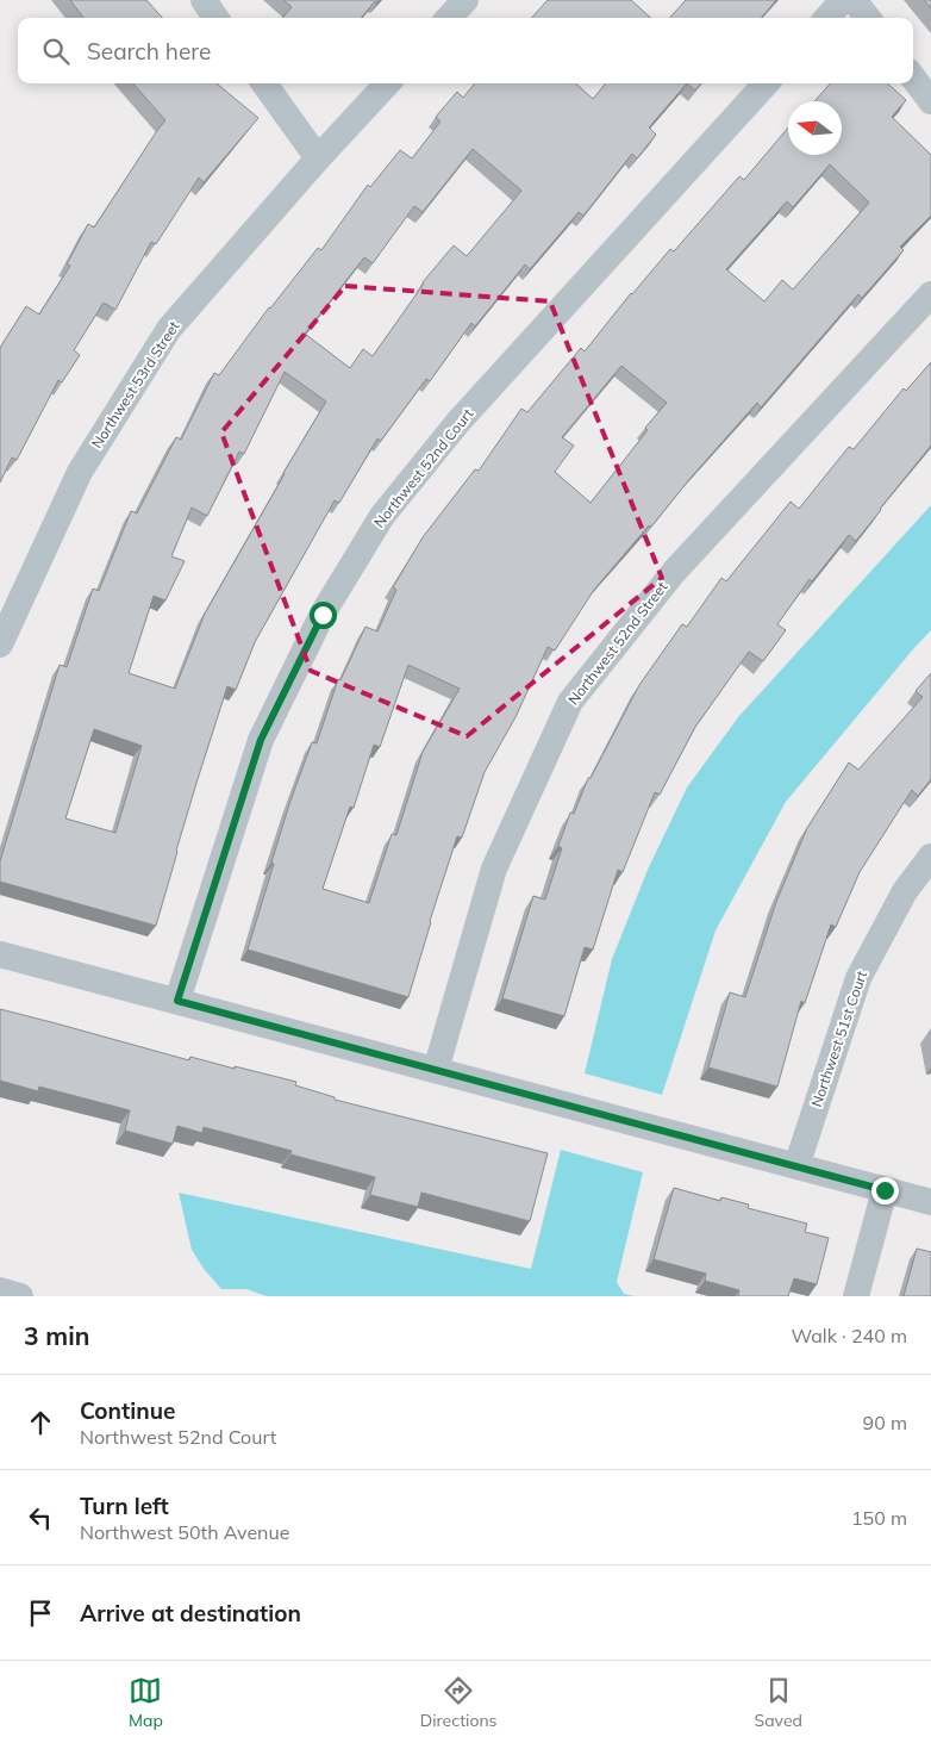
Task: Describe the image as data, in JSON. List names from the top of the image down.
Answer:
{
  "streets": {
    "street": [
      "Northwest 53rd Street",
      "Northwest 52nd Court",
      "Northwest 52nd Street",
      "Northwest 51st Court"
    ]
  },
  "north": "left",
  "page": {
    "search": "Search here",
    "heading": ["3 min", "Walk · 240 m"],
    "list": [
      ["Continue", "Northwest 52nd Court", "90 m"],
      ["Turn left", "Northwest 50th Avenue", "150 m"],
      "Arrive at destination"
    ],
    "nav": ["Map", "Directions", "Saved"]
  }
}
